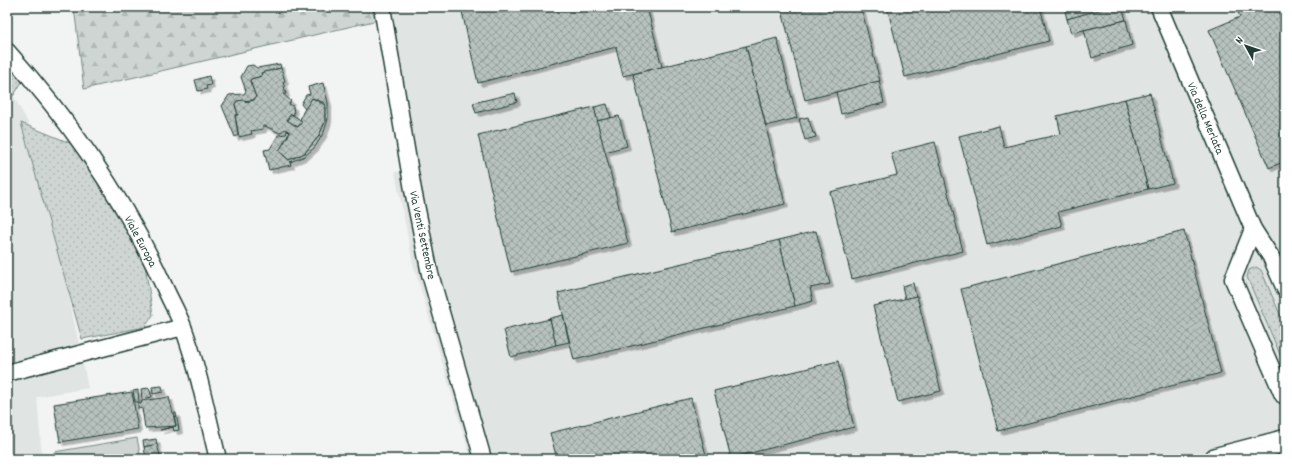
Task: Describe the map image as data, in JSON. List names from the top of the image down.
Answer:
{
  "streets": {
    "street": ["Via della Merlata", "Via Venti Settembre", "Viale Europa"]
  },
  "north": "top left"
}
